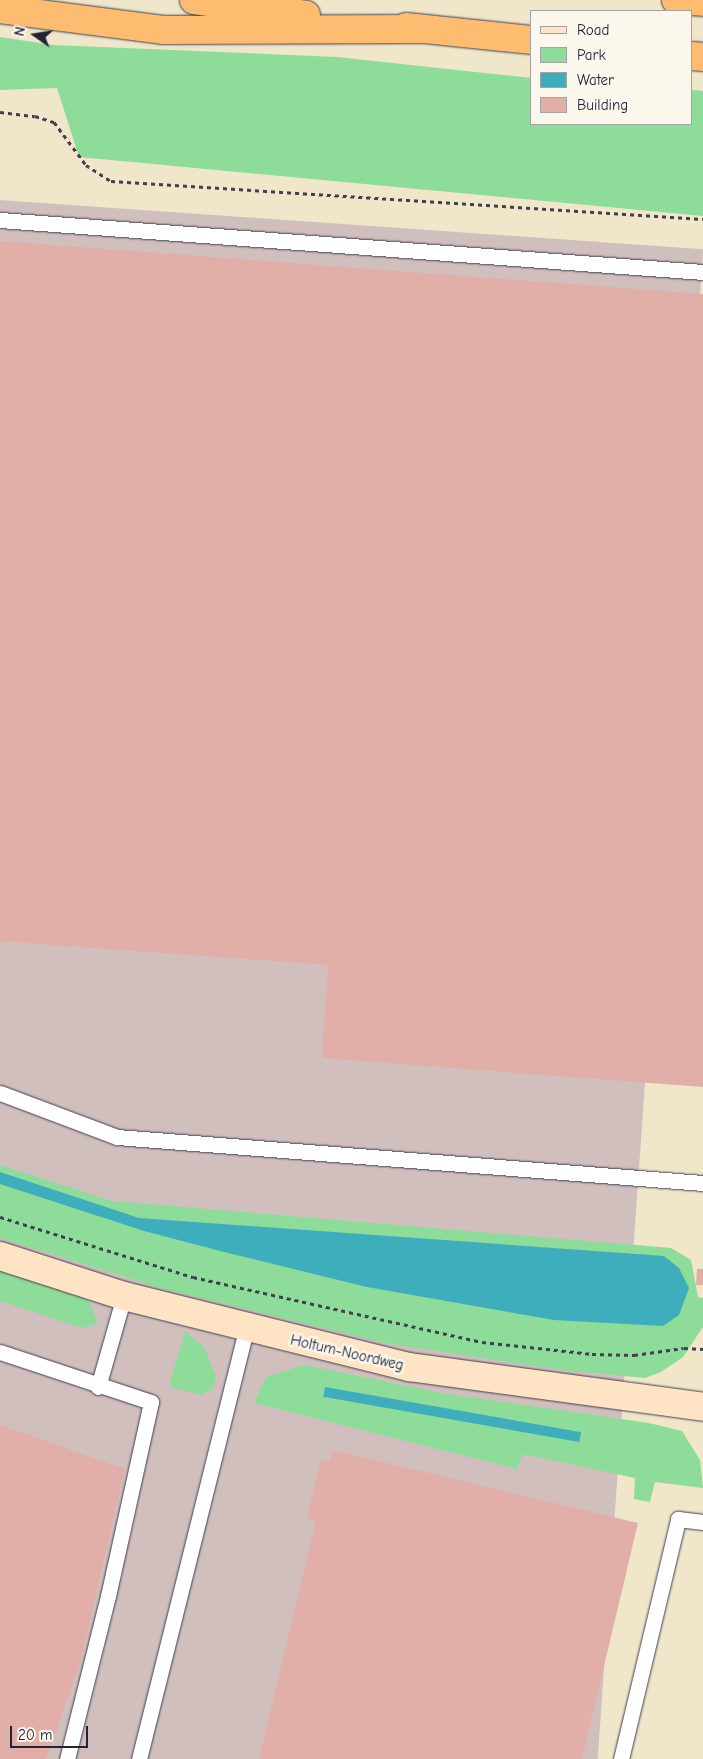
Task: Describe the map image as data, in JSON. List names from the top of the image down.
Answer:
{
  "streets": {
    "street": ["Holtum-Noordweg"]
  },
  "legend": [
    "Road",
    "Park",
    "Water",
    "Building"
  ],
  "scale_bar": "20 m",
  "north": "left"
}
